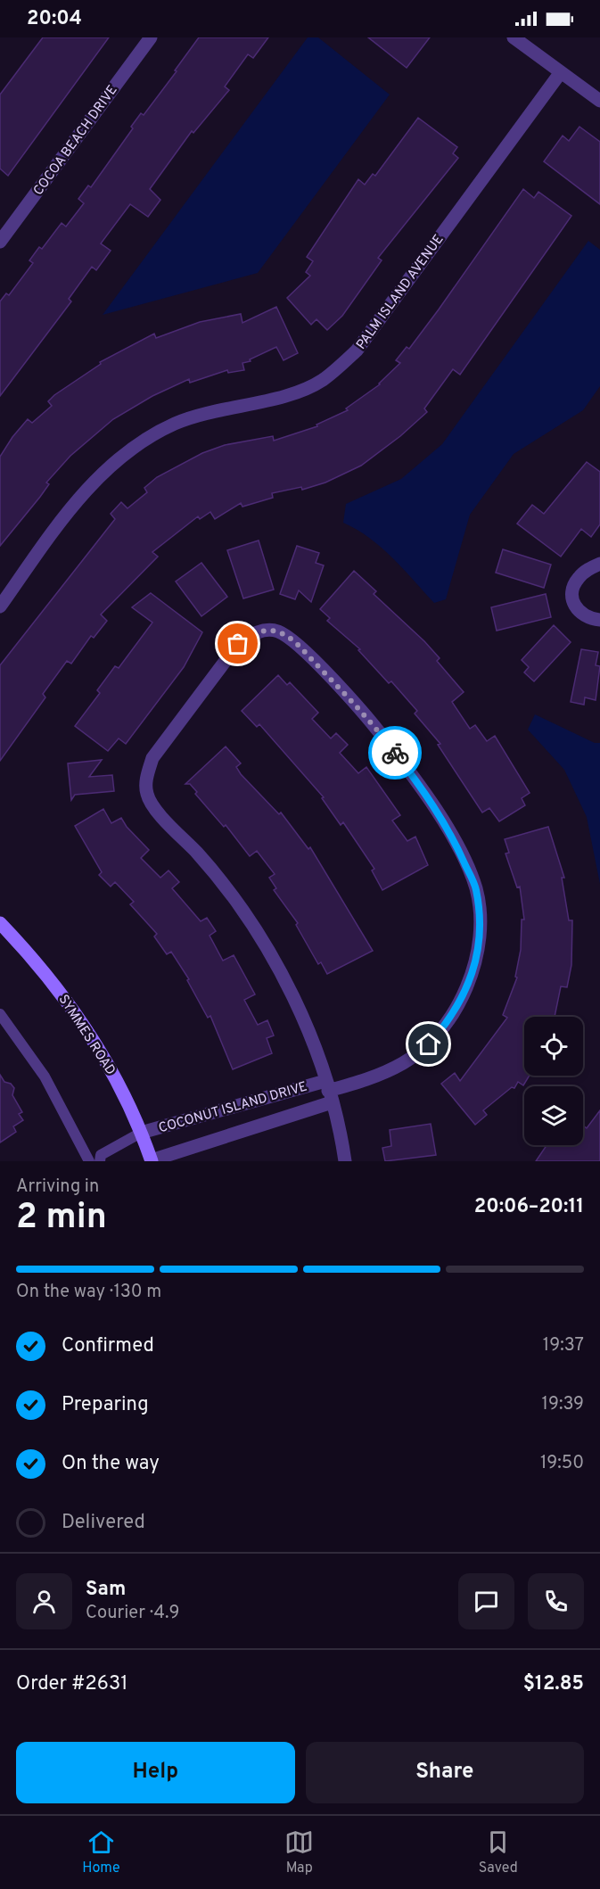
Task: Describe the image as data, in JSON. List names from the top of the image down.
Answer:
{
  "streets": {
    "street": [
      "COCOA BEACH DRIVE",
      "PALM ISLAND AVENUE",
      "SYMMES ROAD",
      "COCONUT ISLAND DRIVE"
    ]
  },
  "crossings": [
    ["SYMMES ROAD", "COCONUT ISLAND DRIVE"]
  ],
  "page": {
    "status": "20:04",
    "heading": ["2 min", "Arriving in", "20:06–20:11"],
    "panel": [
      "Sam",
      "Courier · 4.9",
      "Order #2631",
      "$12.85"
    ],
    "bar": "On the way · 130 m",
    "list": [
      ["Confirmed", "19:37"],
      ["Preparing", "19:39"],
      ["On the way", "19:50"],
      "Delivered"
    ],
    "buttons": ["Help", "Share"],
    "tabs": ["Home", "Map", "Saved"]
  }
}
